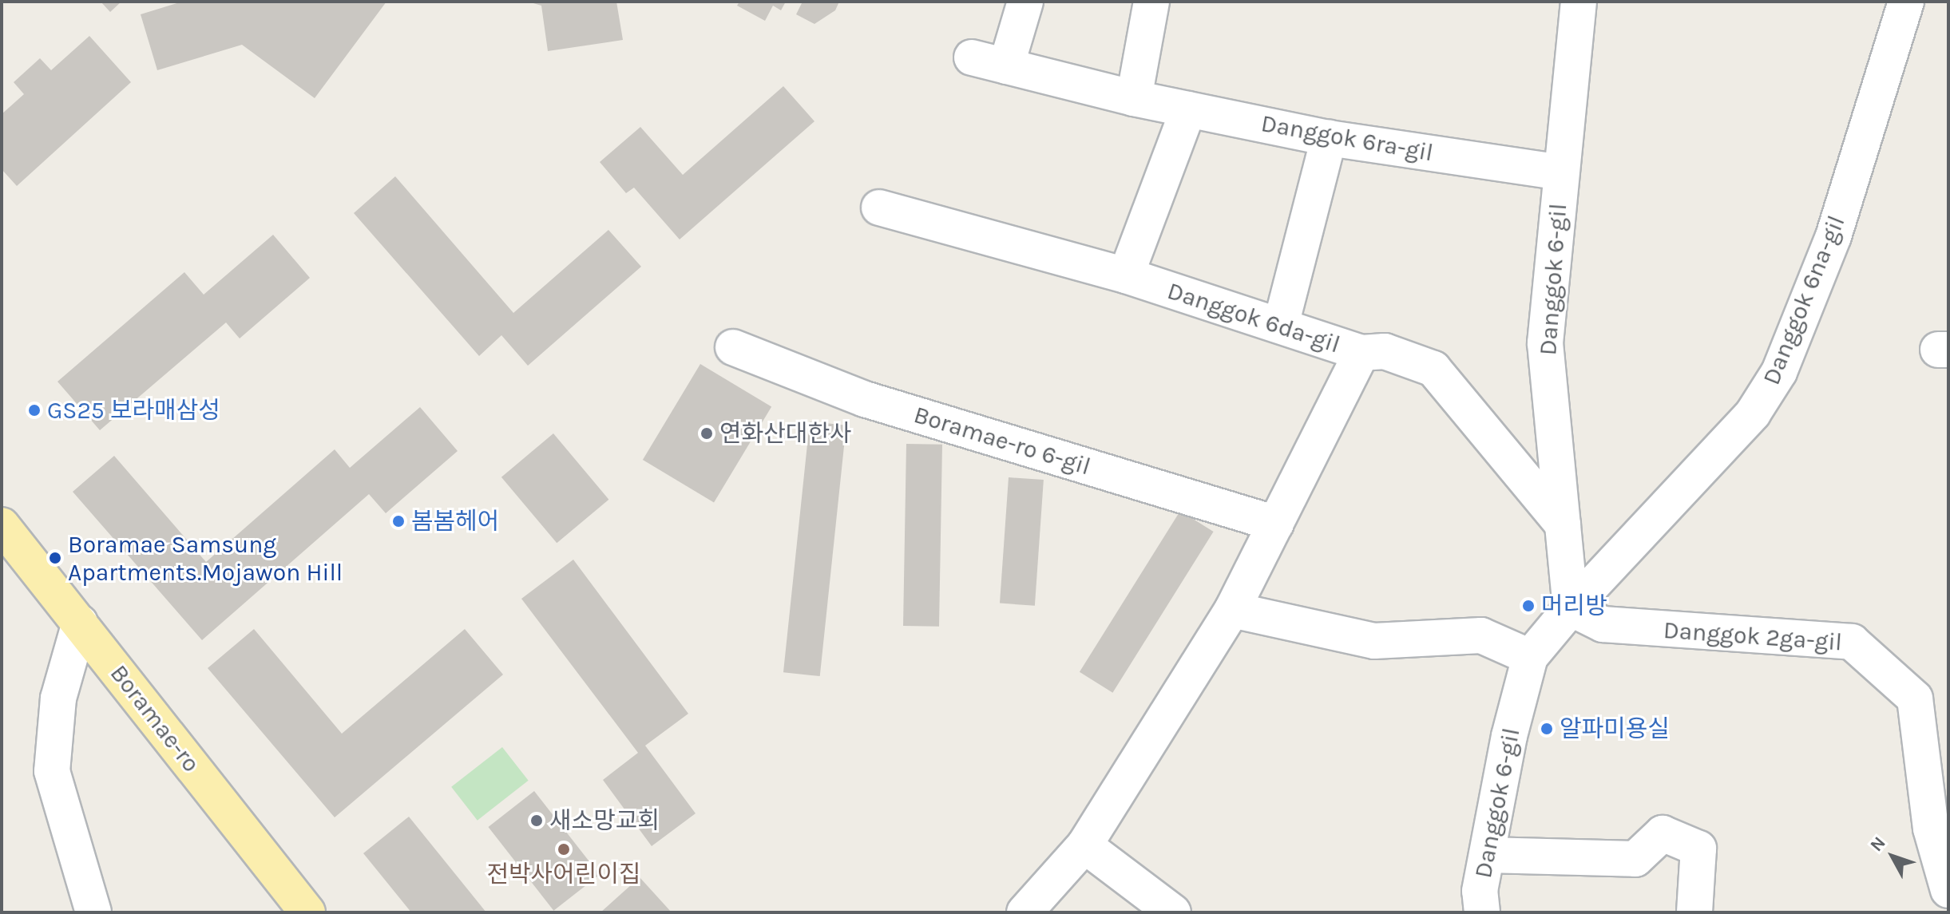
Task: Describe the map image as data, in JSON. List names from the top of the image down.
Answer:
{
  "streets": {
    "main road": ["Boramae-ro"],
    "street": [
      "Danggok 6ra-gil",
      "Danggok 6-gil",
      "Danggok 6na-gil",
      "Danggok 6da-gil",
      "Boramae-ro 6-gil",
      "Danggok 2ga-gil"
    ]
  },
  "crossings": [
    ["Danggok 6ra-gil", "Danggok 6-gil"],
    ["Danggok 6-gil", "Danggok 6na-gil"],
    ["Danggok 6-gil", "Danggok 6da-gil"],
    ["Danggok 6-gil", "Danggok 2ga-gil"],
    ["Danggok 6na-gil", "Danggok 2ga-gil"]
  ],
  "places": [
    "GS25 보라매삼성",
    "연화산대한사",
    "봄봄헤어",
    "Boramae Samsung Apartments.Mojawon Hill",
    "머리방",
    "알파미용실",
    "새소망교회",
    "전박사어린이집"
  ],
  "north": "top left"
}
